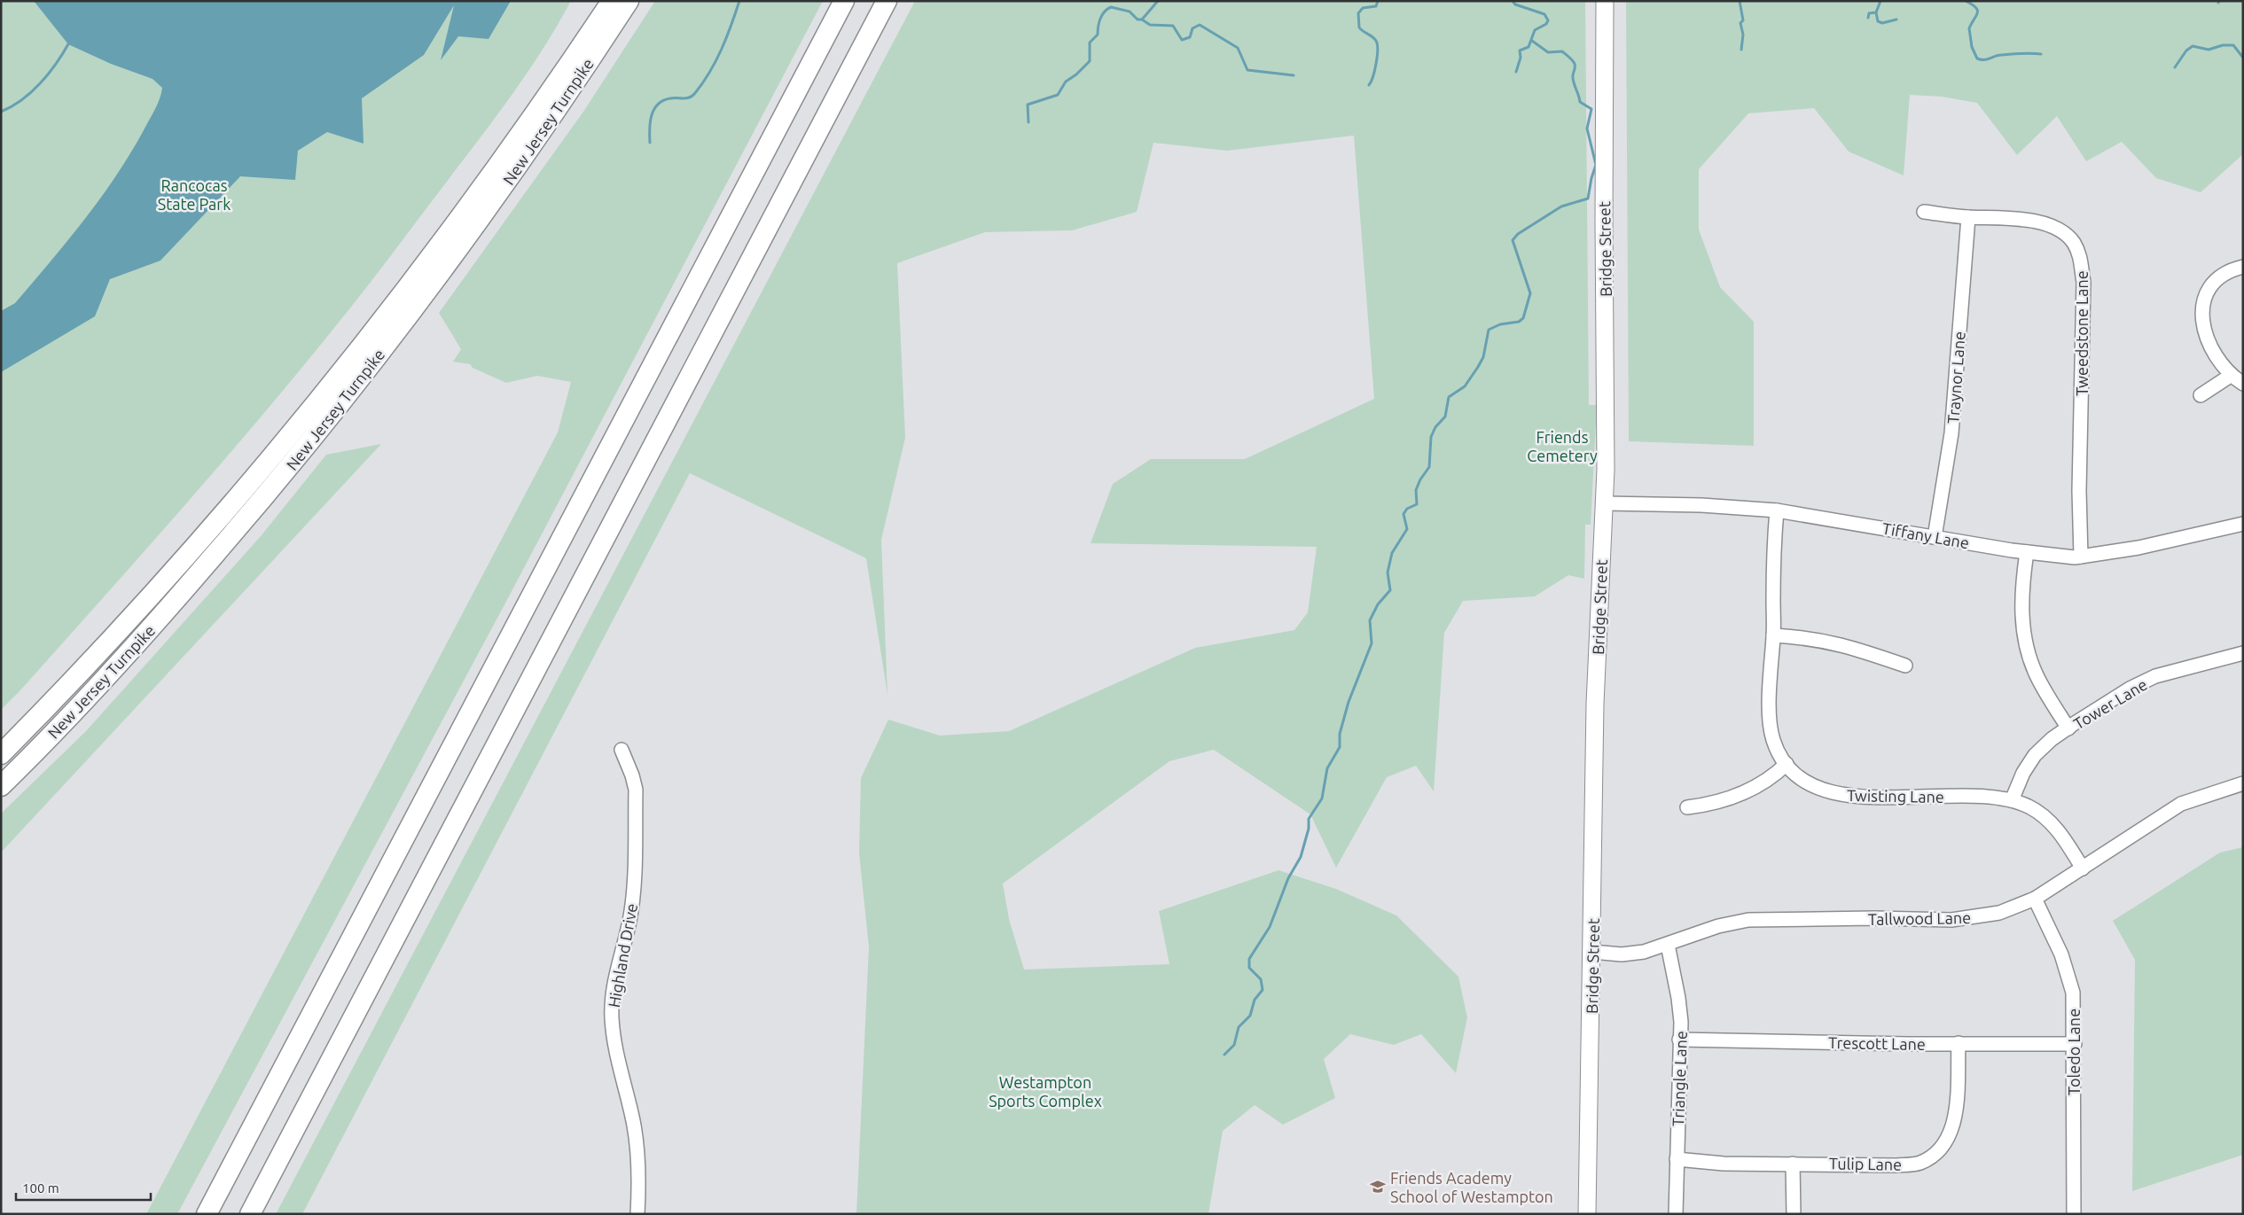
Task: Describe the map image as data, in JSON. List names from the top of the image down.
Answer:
{
  "streets": {
    "highway": ["New Jersey Turnpike"],
    "main road": ["Bridge Street"],
    "street": [
      "Tweedstone Lane",
      "Traynor Lane",
      "Tiffany Lane",
      "Tower Lane",
      "Twisting Lane",
      "Tallwood Lane",
      "Highland Drive",
      "Trescott Lane",
      "Toledo Lane",
      "Triangle Lane",
      "Tulip Lane"
    ]
  },
  "crossings": [
    ["Bridge Street", "Tiffany Lane"],
    ["Bridge Street", "Tallwood Lane"],
    ["Tweedstone Lane", "Traynor Lane"],
    ["Tweedstone Lane", "Tiffany Lane"],
    ["Traynor Lane", "Tiffany Lane"],
    ["Tiffany Lane", "Twisting Lane"],
    ["Tower Lane", "Twisting Lane"],
    ["Twisting Lane", "Tallwood Lane"],
    ["Tallwood Lane", "Toledo Lane"],
    ["Tallwood Lane", "Triangle Lane"],
    ["Trescott Lane", "Toledo Lane"],
    ["Trescott Lane", "Triangle Lane"],
    ["Trescott Lane", "Tulip Lane"],
    ["Triangle Lane", "Tulip Lane"]
  ],
  "parks": ["Rancocas State Park", "Friends Cemetery", "Westampton Sports Complex"],
  "places": {
    "school or university": ["Friends Academy School of Westampton"]
  },
  "scale_bar": "100 m"
}
